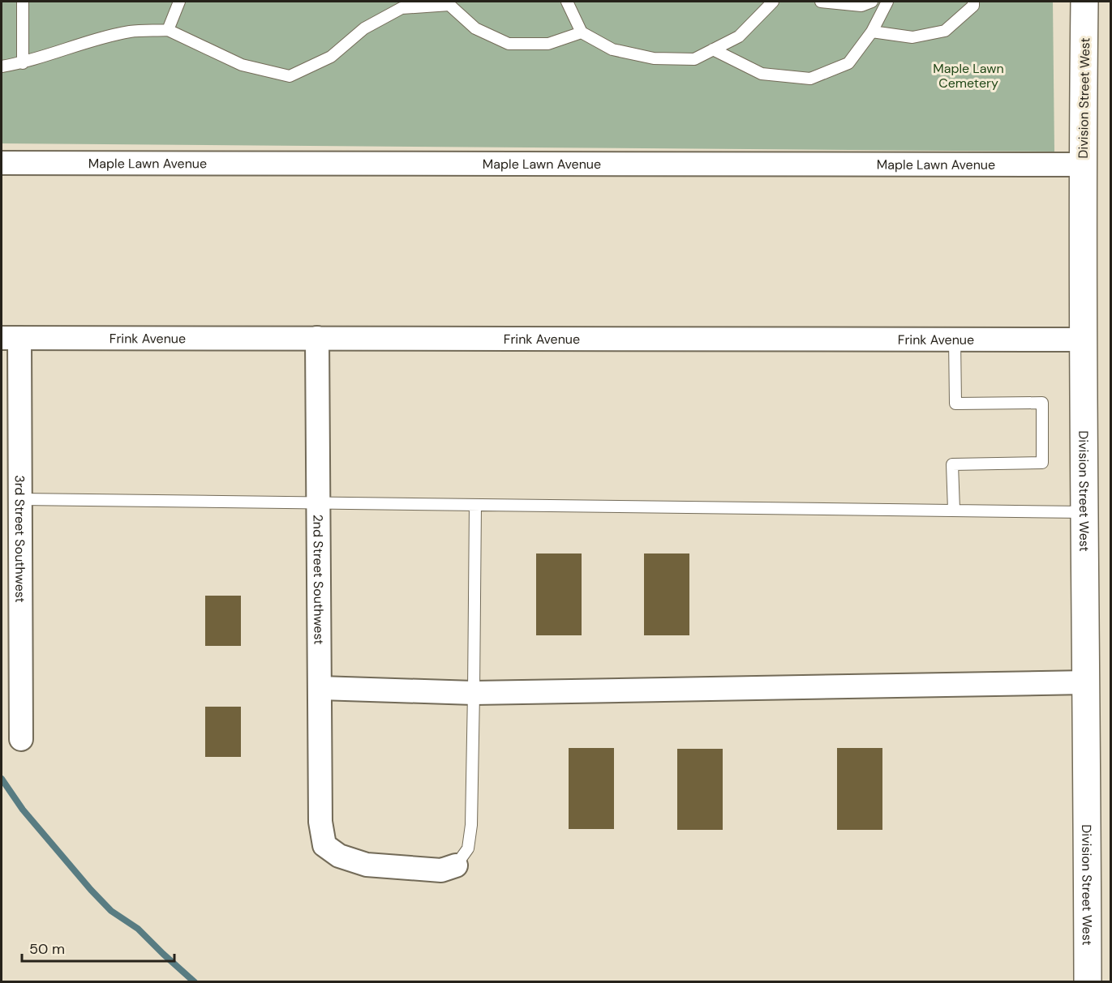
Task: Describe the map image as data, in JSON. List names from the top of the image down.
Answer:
{
  "streets": {
    "street": [
      "Division Street West",
      "Maple Lawn Avenue",
      "Frink Avenue",
      "3rd Street Southwest",
      "2nd Street Southwest"
    ]
  },
  "crossings": [
    ["Division Street West", "Maple Lawn Avenue"],
    ["Division Street West", "Frink Avenue"],
    ["Frink Avenue", "3rd Street Southwest"],
    ["Frink Avenue", "2nd Street Southwest"]
  ],
  "parks": ["Maple Lawn Cemetery"],
  "scale_bar": "50 m"
}
